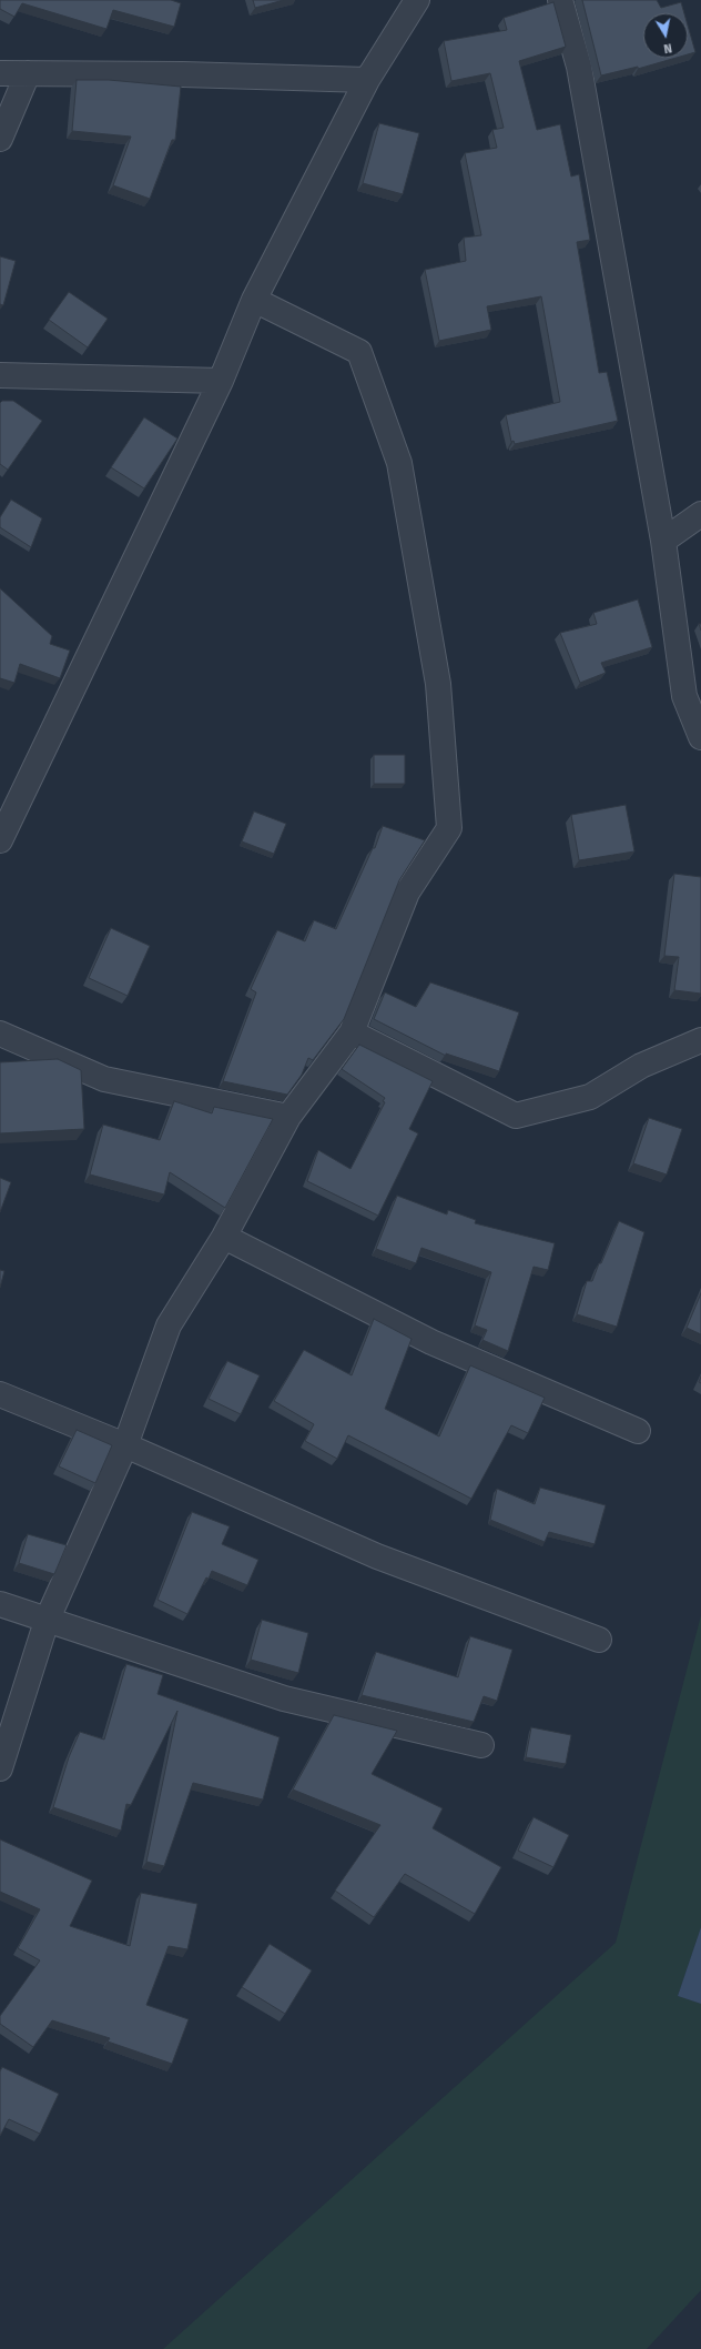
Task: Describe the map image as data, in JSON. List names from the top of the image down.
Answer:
{
  "north": "bottom"
}
